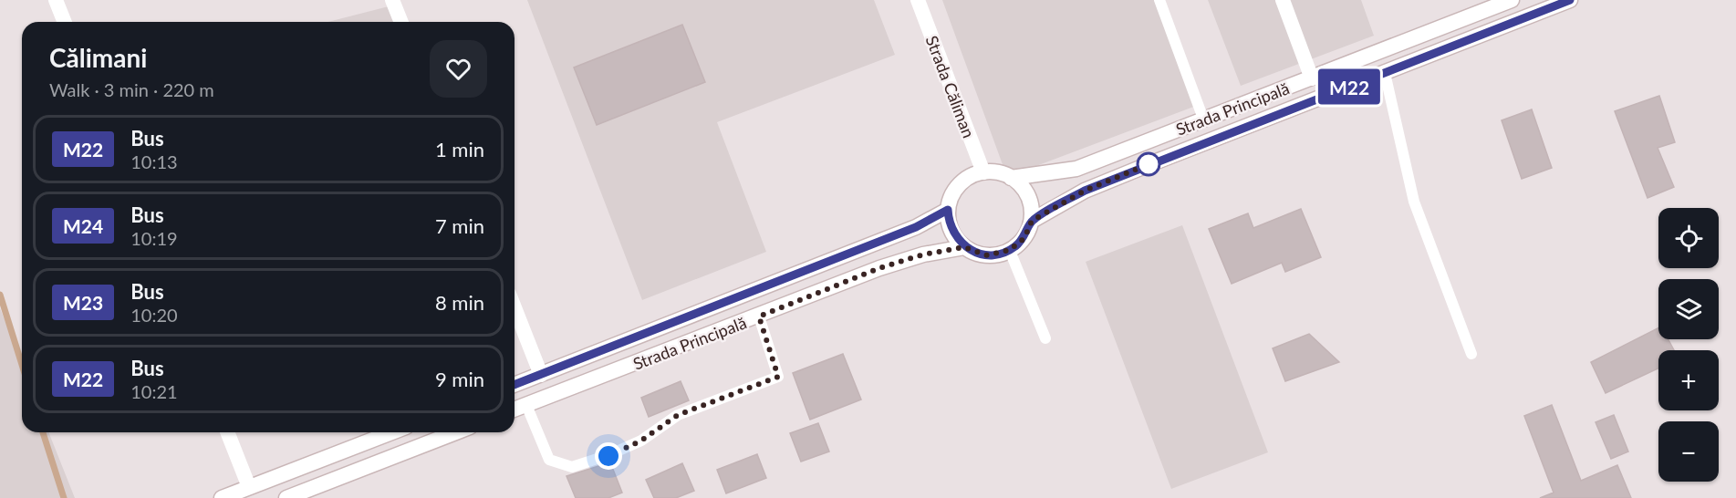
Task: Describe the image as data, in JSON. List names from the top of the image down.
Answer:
{
  "streets": {
    "main road": ["Strada Căliman", "Strada Principală"]
  },
  "crossings": [
    ["Strada Căliman", "Strada Principală"]
  ],
  "lines": ["bus line M22"],
  "page": {
    "on_map": "M22",
    "heading": ["Călimani", "Walk · 3 min · 220 m"],
    "list": [
      {
        "mark": "M22",
        "name": "Bus",
        "note": "10:13",
        "value": "1 min"
      },
      {
        "mark": "M24",
        "name": "Bus",
        "note": "10:19",
        "value": "7 min"
      },
      {
        "mark": "M23",
        "name": "Bus",
        "note": "10:20",
        "value": "8 min"
      },
      {
        "mark": "M22",
        "name": "Bus",
        "note": "10:21",
        "value": "9 min"
      }
    ],
    "map_buttons": ["+", "−"]
  }
}
